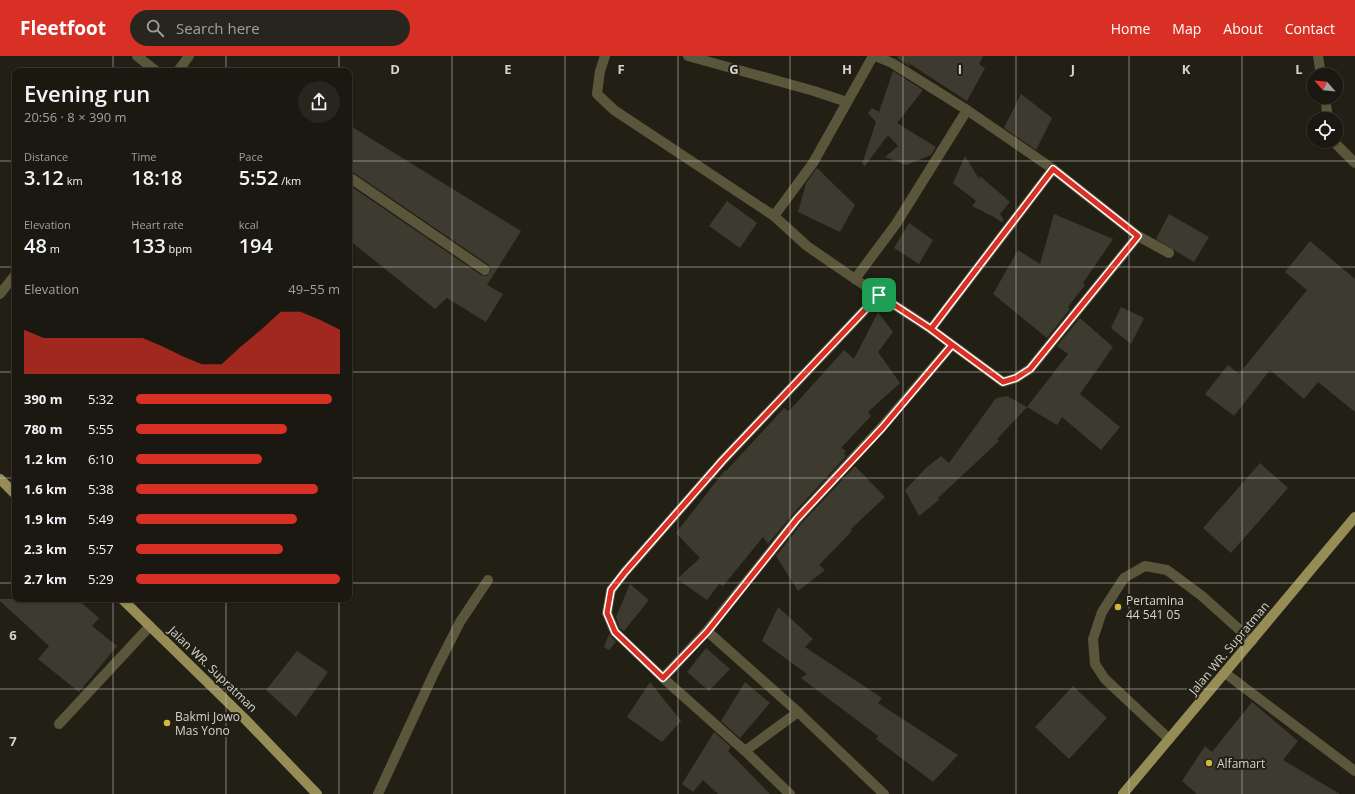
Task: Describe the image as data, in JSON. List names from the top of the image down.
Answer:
{
  "streets": {
    "main road": ["Jalan WR. Supratman"]
  },
  "places": ["Pertamina 44 541 05", "Bakmi Jowo Mas Yono", "Alfamart"],
  "north": "top left",
  "page": {
    "header": "Fleetfoot",
    "search": "Search here",
    "nav": [
      "Home",
      "Map",
      "About",
      "Contact"
    ],
    "heading": ["Evening run", "20:56 · 8 × 390 m"],
    "stats": [
      ["Distance", "3.12 km"],
      ["Time", "18:18"],
      ["Pace", "5:52 /km"],
      ["Elevation", "48 m"],
      ["Heart rate", "133 bpm"],
      ["kcal", "194"]
    ],
    "chart": ["Elevation", "49–55 m"],
    "list": [
      {
        "name": "390 m",
        "note": "5:32"
      },
      {
        "name": "780 m",
        "note": "5:55"
      },
      {
        "name": "1.2 km",
        "note": "6:10"
      },
      {
        "name": "1.6 km",
        "note": "5:38"
      },
      {
        "name": "1.9 km",
        "note": "5:49"
      },
      {
        "name": "2.3 km",
        "note": "5:57"
      },
      {
        "name": "2.7 km",
        "note": "5:29"
      }
    ]
  },
  "grid": {
    "columns": [
      "D",
      "E",
      "F",
      "G",
      "H",
      "I",
      "J",
      "K",
      "L"
    ],
    "rows": ["6", "7"]
  }
}
